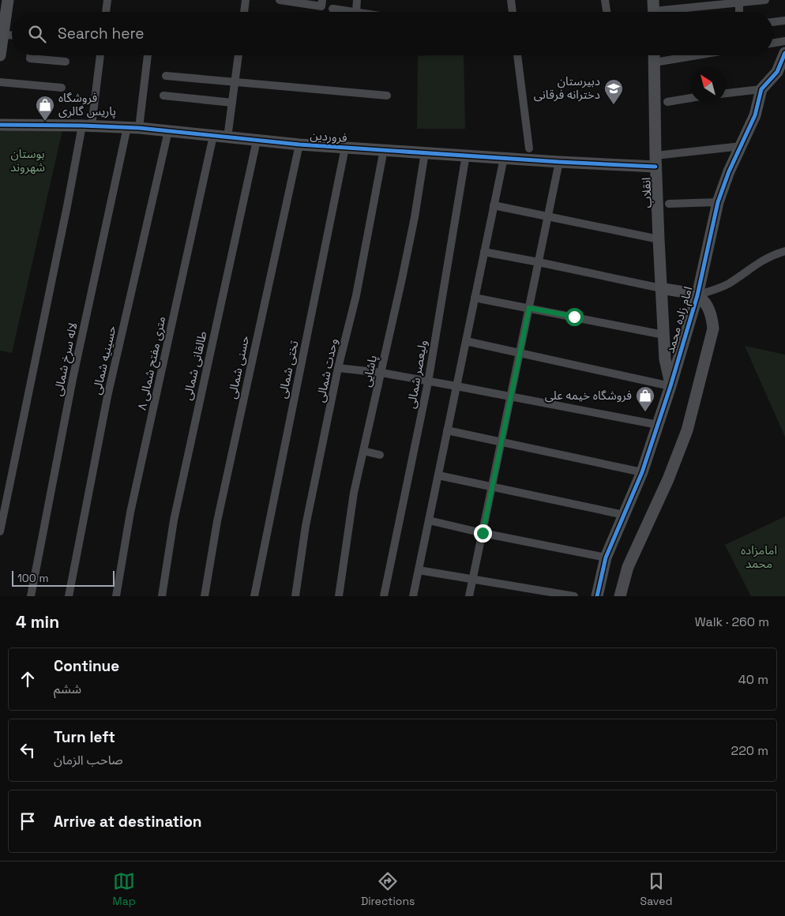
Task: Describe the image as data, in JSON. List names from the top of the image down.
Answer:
{
  "streets": {
    "street": [
      "فروردین",
      "انقلاب",
      "امام زاده محمد",
      "لاله سرخ شمالی",
      "حسینیه شمالی",
      "۸ متری مفتح شمالی",
      "طالقانی شمالی",
      "حسنی شمالی",
      "تختی شمالی",
      "وحدت شمالی",
      "پاشایی",
      "ولیعصر شمالی"
    ]
  },
  "crossings": [
    ["فروردین", "انقلاب"],
    ["فروردین", "لاله سرخ شمالی"],
    ["فروردین", "حسینیه شمالی"],
    ["فروردین", "۸ متری مفتح شمالی"],
    ["فروردین", "طالقانی شمالی"],
    ["فروردین", "حسنی شمالی"],
    ["فروردین", "تختی شمالی"],
    ["فروردین", "وحدت شمالی"],
    ["فروردین", "پاشایی"],
    ["فروردین", "ولیعصر شمالی"],
    ["انقلاب", "امام زاده محمد"]
  ],
  "parks": ["بوستان شهروند", "امامزاده محمد"],
  "places": {
    "school or university": ["دبیرستان دخترانه فرقانی"],
    "shop": ["فروشگاه پاریس گالری", "فروشگاه خیمه علی"]
  },
  "scale_bar": "100 m",
  "north": "top left",
  "page": {
    "search": "Search here",
    "scale": "100 m",
    "heading": ["4 min", "Walk · 260 m"],
    "list": [
      ["Continue", "ششم", "40 m"],
      ["Turn left", "صاحب الزمان", "220 m"],
      "Arrive at destination"
    ],
    "nav": ["Map", "Directions", "Saved"]
  }
}
